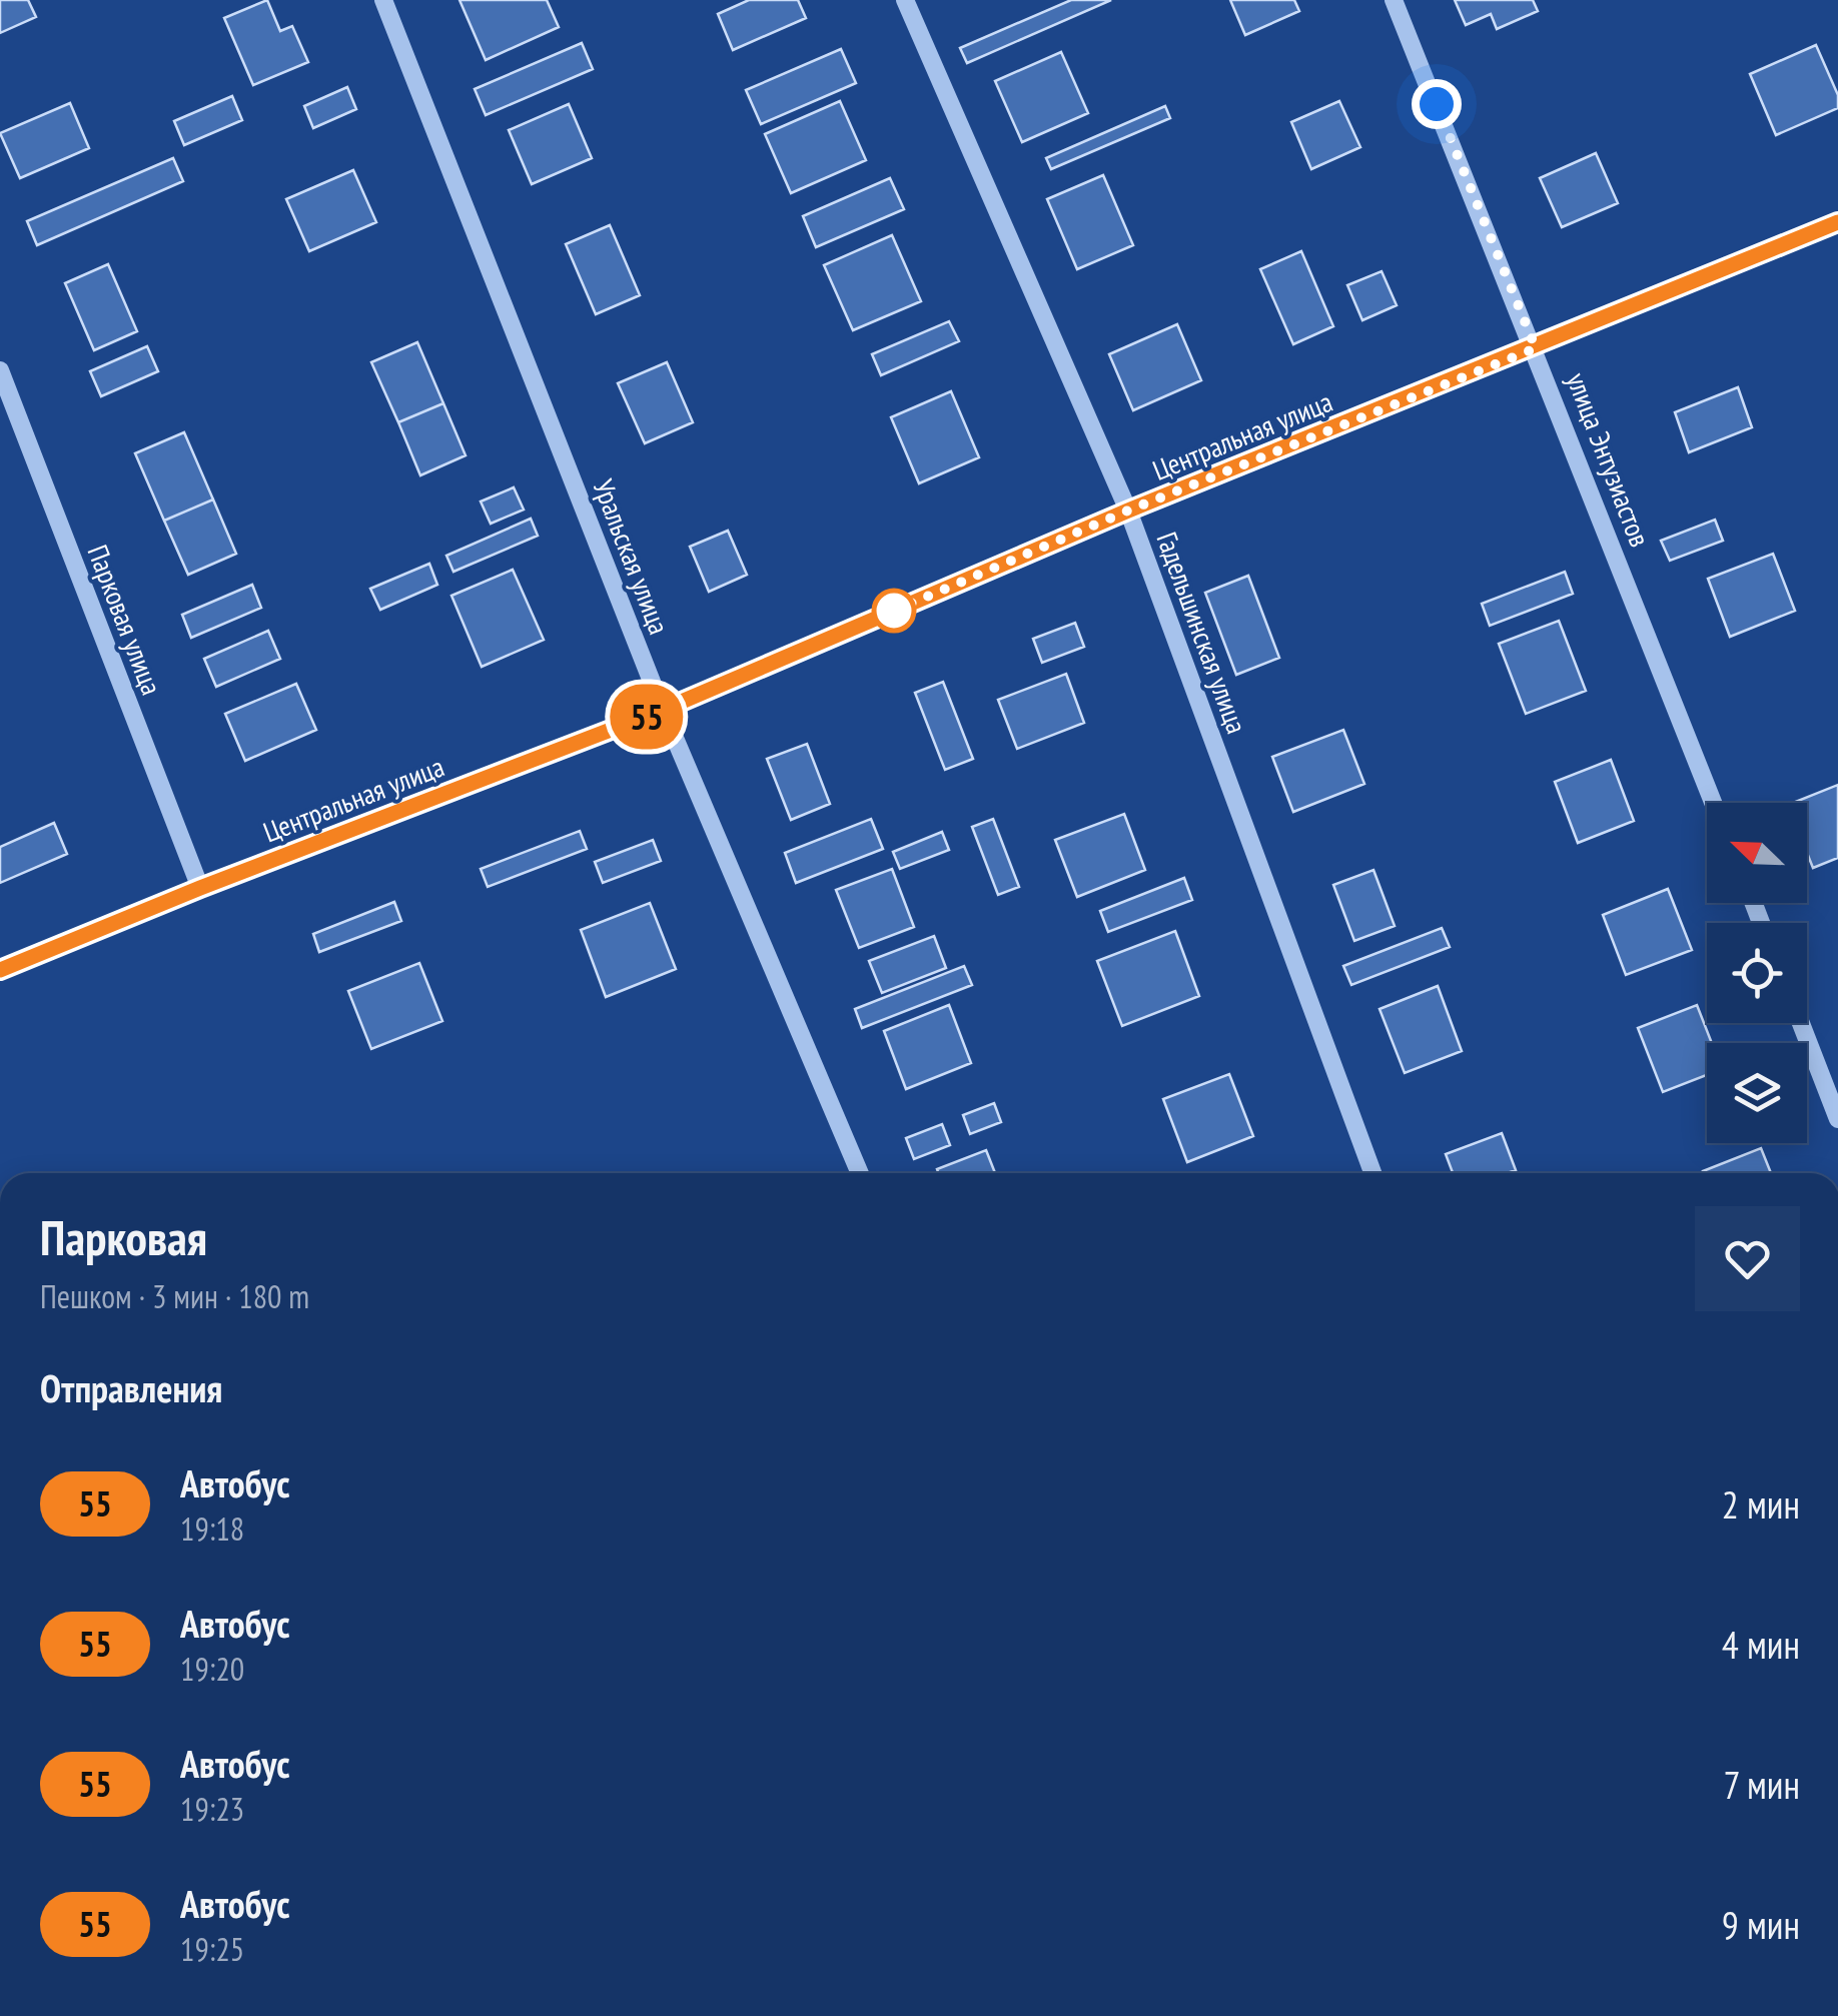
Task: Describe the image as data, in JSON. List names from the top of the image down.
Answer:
{
  "streets": {
    "street": [
      "Центральная улица",
      "улица Энтузиастов",
      "Уральская улица",
      "Парковая улица",
      "Гадельшинская улица"
    ]
  },
  "crossings": [
    ["Центральная улица", "улица Энтузиастов"],
    ["Центральная улица", "Уральская улица"],
    ["Центральная улица", "Парковая улица"],
    ["Центральная улица", "Гадельшинская улица"]
  ],
  "lines": ["bus line 55"],
  "north": "top left",
  "page": {
    "on_map": "55",
    "heading": [
      ["Парковая", "Пешком · 3 мин · 180 m"],
      "Отправления"
    ],
    "list": [
      {
        "mark": "55",
        "name": "Автобус",
        "note": "19:18",
        "value": "2 мин"
      },
      {
        "mark": "55",
        "name": "Автобус",
        "note": "19:20",
        "value": "4 мин"
      },
      {
        "mark": "55",
        "name": "Автобус",
        "note": "19:23",
        "value": "7 мин"
      },
      {
        "mark": "55",
        "name": "Автобус",
        "note": "19:25",
        "value": "9 мин"
      }
    ]
  }
}
